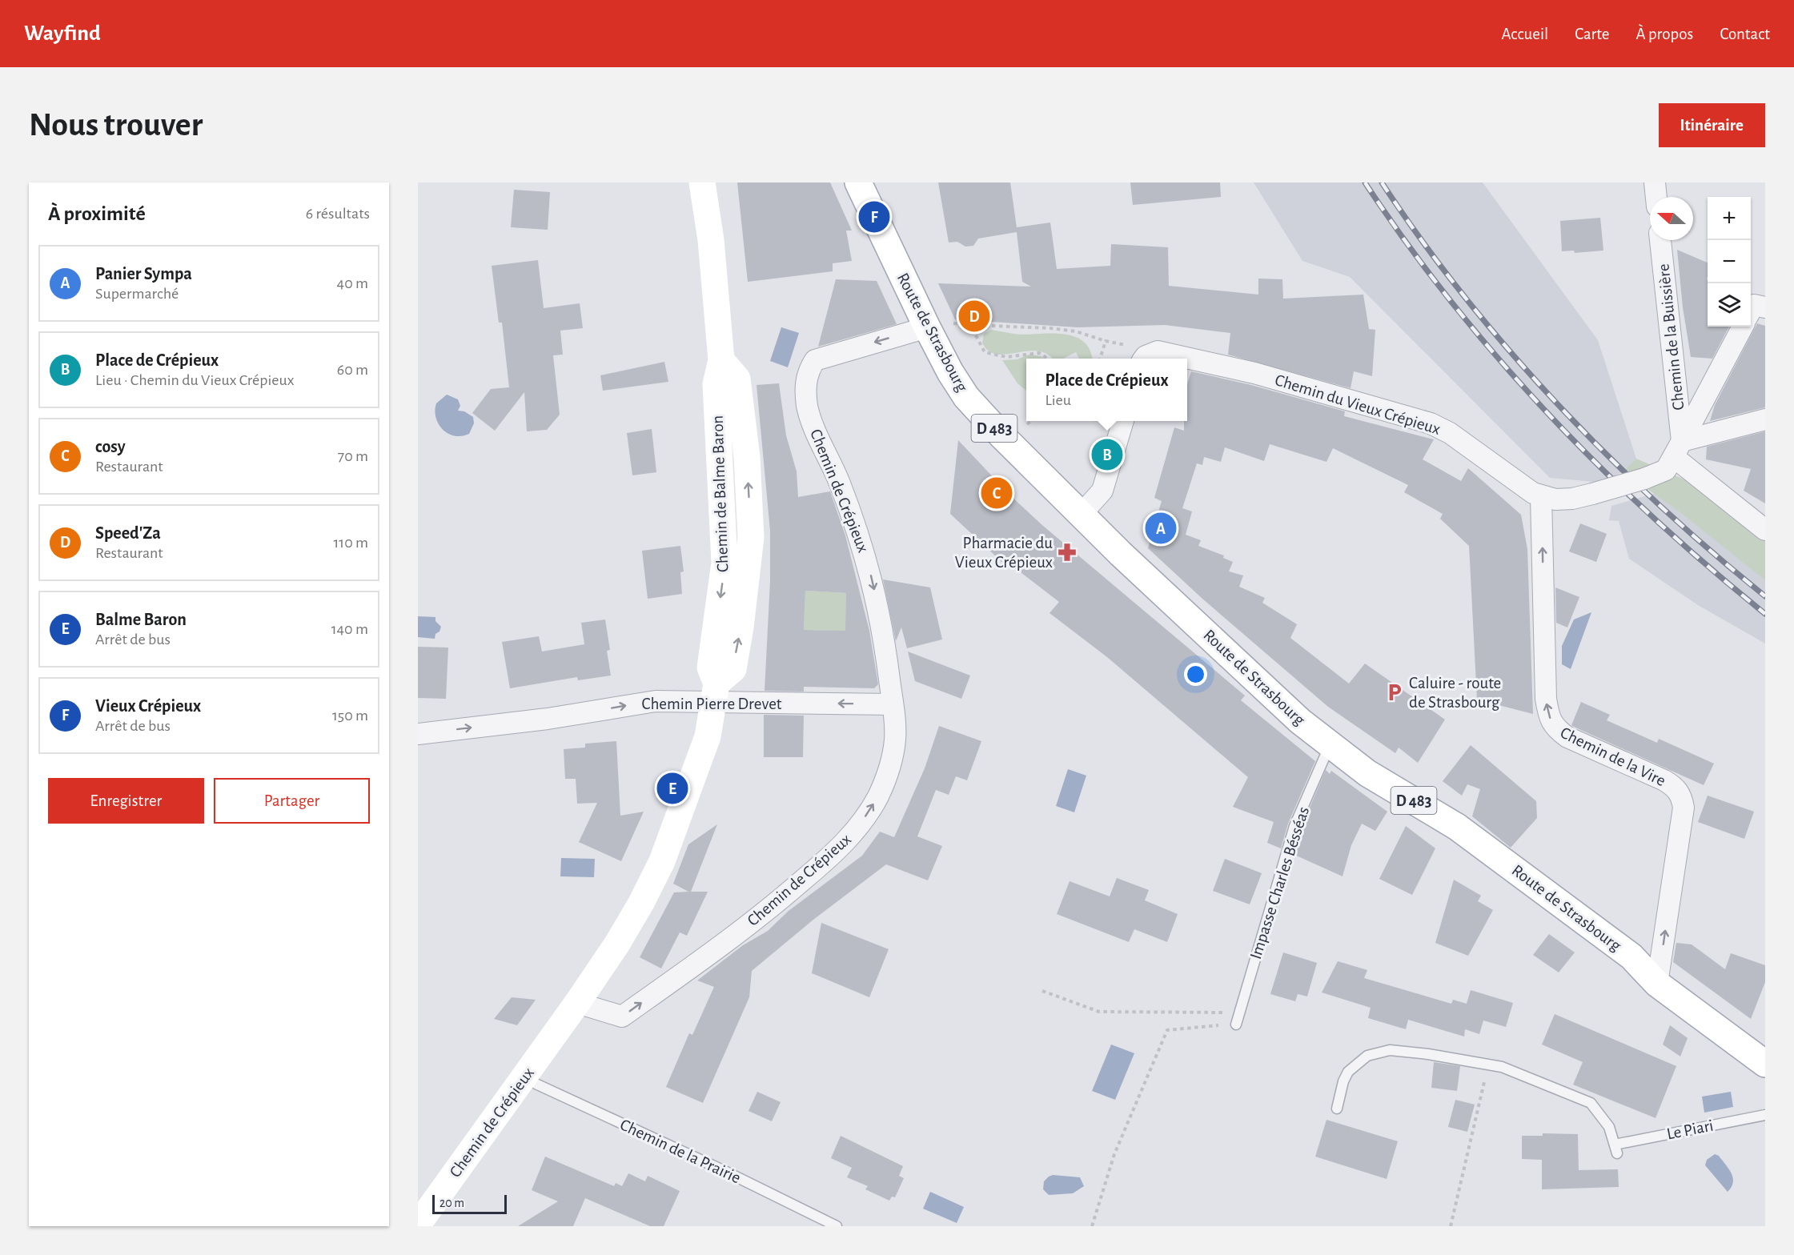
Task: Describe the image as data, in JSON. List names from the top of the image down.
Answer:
{
  "streets": {
    "main road": [
      "Route de Strasbourg",
      "D 483",
      "Chemin de Crépieux",
      "Chemin de Balme Baron"
    ],
    "street": [
      "Chemin de la Buissière",
      "Chemin du Vieux Crépieux",
      "Chemin Pierre Drevet",
      "Chemin de la Vire"
    ],
    "lane": ["Impasse Charles Bésséas", "Le Piari", "Chemin de la Prairie"]
  },
  "crossings": [
    ["Route de Strasbourg", "Chemin de Crépieux"],
    ["Route de Strasbourg", "Chemin de la Vire"],
    ["Route de Strasbourg", "Impasse Charles Bésséas"],
    ["Chemin de la Buissière", "Chemin du Vieux Crépieux"],
    ["Chemin du Vieux Crépieux", "Chemin de la Vire"],
    ["Chemin de Crépieux", "Chemin de Balme Baron"],
    ["Chemin de Crépieux", "Chemin Pierre Drevet"],
    ["Chemin de Crépieux", "Chemin de la Prairie"],
    ["Chemin de Balme Baron", "Chemin Pierre Drevet"]
  ],
  "one_way": ["Chemin de la Vire"],
  "places": {
    "pharmacy": ["Pharmacie du Vieux Crépieux"],
    "parking": ["Caluire - route de Strasbourg"]
  },
  "scale_bar": "20 m",
  "north": "left",
  "page": {
    "header": "Wayfind",
    "nav": [
      "Accueil",
      "Carte",
      "À propos",
      "Contact"
    ],
    "buttons": [
      "Itinéraire",
      ["Enregistrer", "Partager"]
    ],
    "title": "Nous trouver",
    "heading": ["À proximité", "6 résultats"],
    "map_buttons": ["+", "−"],
    "pins": [
      "F",
      "D",
      "B",
      "C",
      "A",
      "E"
    ],
    "list": [
      {
        "mark": "A",
        "name": "Panier Sympa",
        "note": "Supermarché",
        "value": "40 m"
      },
      {
        "mark": "B",
        "name": "Place de Crépieux",
        "note": "Lieu · Chemin du Vieux Crépieux",
        "value": "60 m"
      },
      {
        "mark": "C",
        "name": "cosy",
        "note": "Restaurant",
        "value": "70 m"
      },
      {
        "mark": "D",
        "name": "Speed'Za",
        "note": "Restaurant",
        "value": "110 m"
      },
      {
        "mark": "E",
        "name": "Balme Baron",
        "note": "Arrêt de bus",
        "value": "140 m"
      },
      {
        "mark": "F",
        "name": "Vieux Crépieux",
        "note": "Arrêt de bus",
        "value": "150 m"
      }
    ],
    "popup": ["Place de Crépieux", "Lieu"],
    "scale": "20 m"
  }
}
